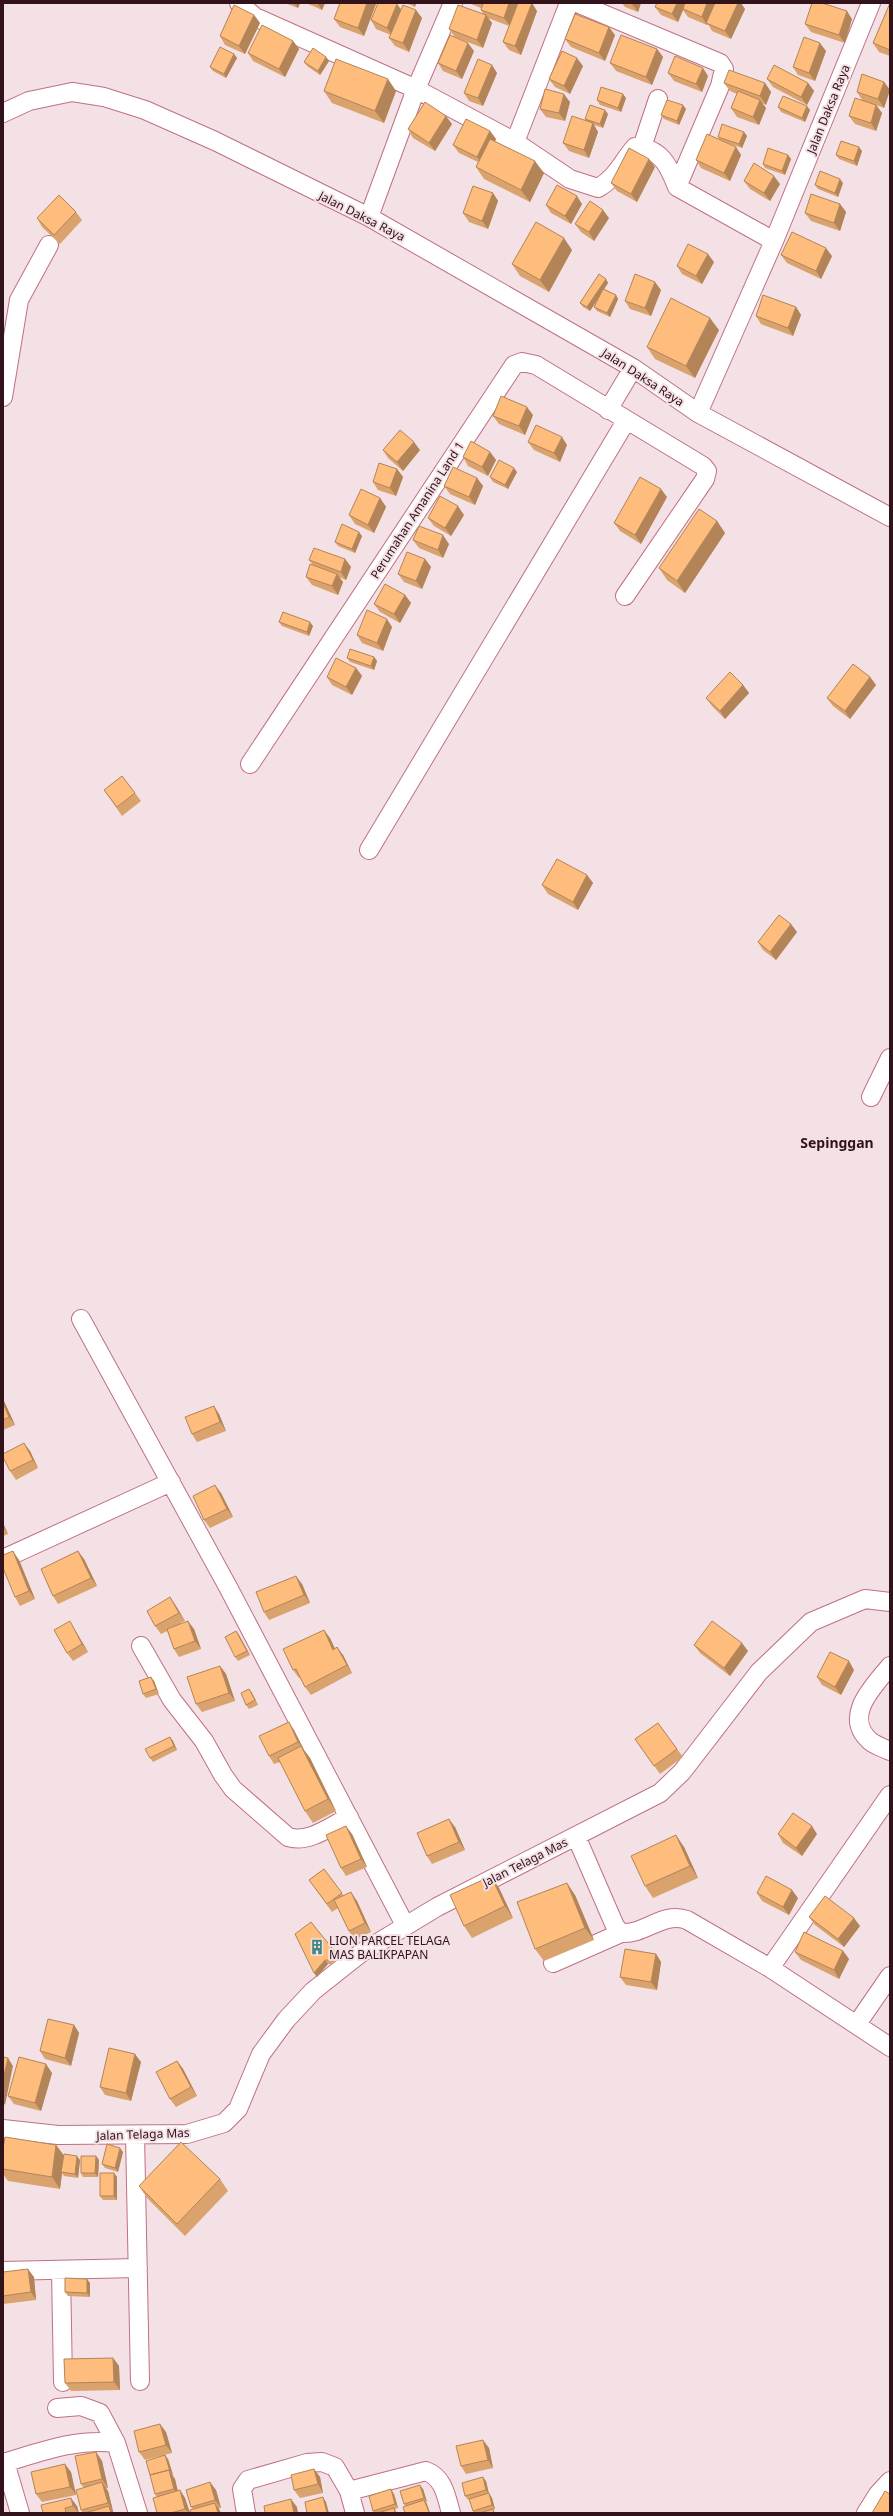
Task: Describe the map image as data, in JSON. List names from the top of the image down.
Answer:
{
  "streets": {
    "street": ["Jalan Daksa Raya", "Perumahan Amanina Land 1", "Jalan Telaga Mas"]
  },
  "districts": ["Sepinggan"],
  "places": {
    "building": ["LION PARCEL TELAGA MAS BALIKPAPAN"]
  }
}
